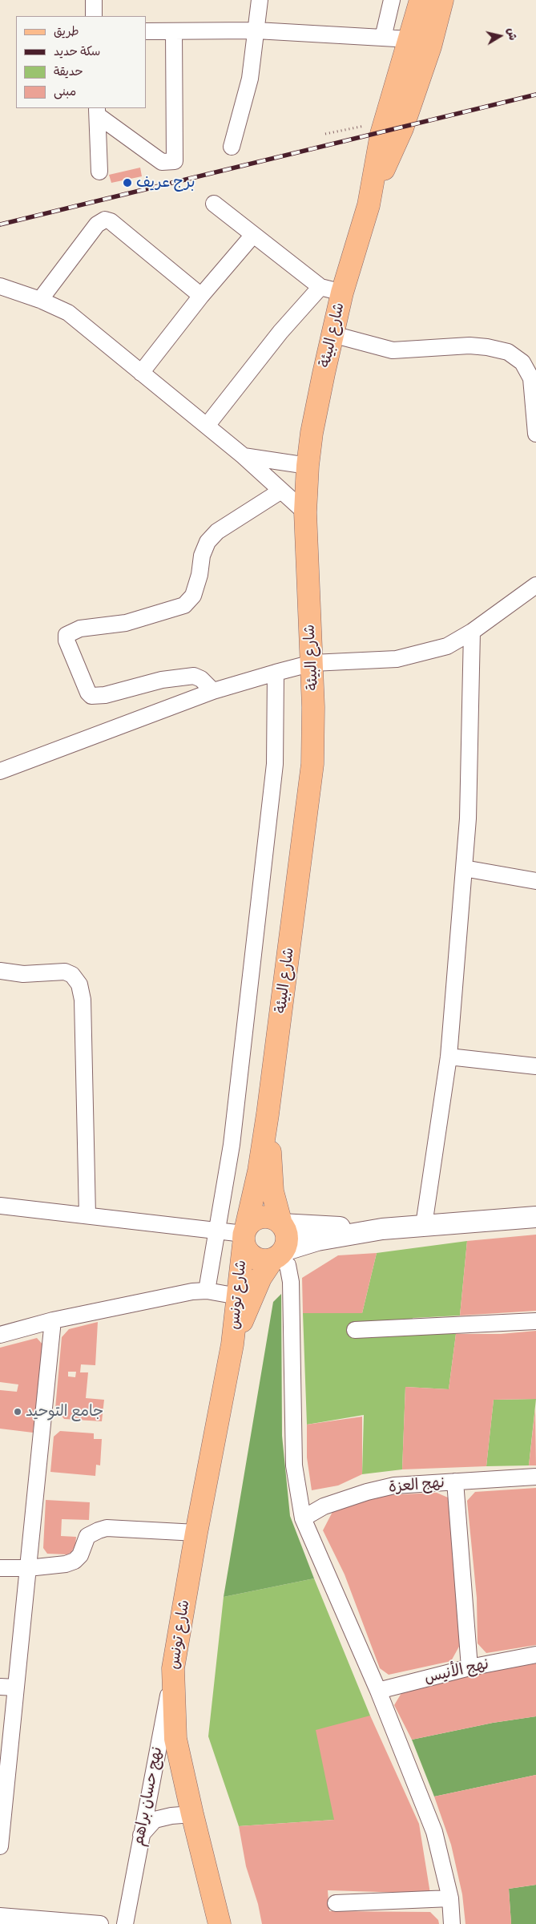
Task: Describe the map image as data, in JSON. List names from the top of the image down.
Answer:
{
  "streets": {
    "main road": ["شارع البيئة", "شارع تونس"],
    "street": ["نهج العزة", "نهج الأنيس", "نهج حسان براهم"]
  },
  "crossings": [
    ["شارع البيئة", "شارع تونس"],
    ["شارع تونس", "نهج حسان براهم"]
  ],
  "places": ["برج عريف", "جامع التوحيد"],
  "legend": [
    "طريق",
    "سكة حديد",
    "حديقة",
    "مبنى"
  ],
  "north": "right"
}
